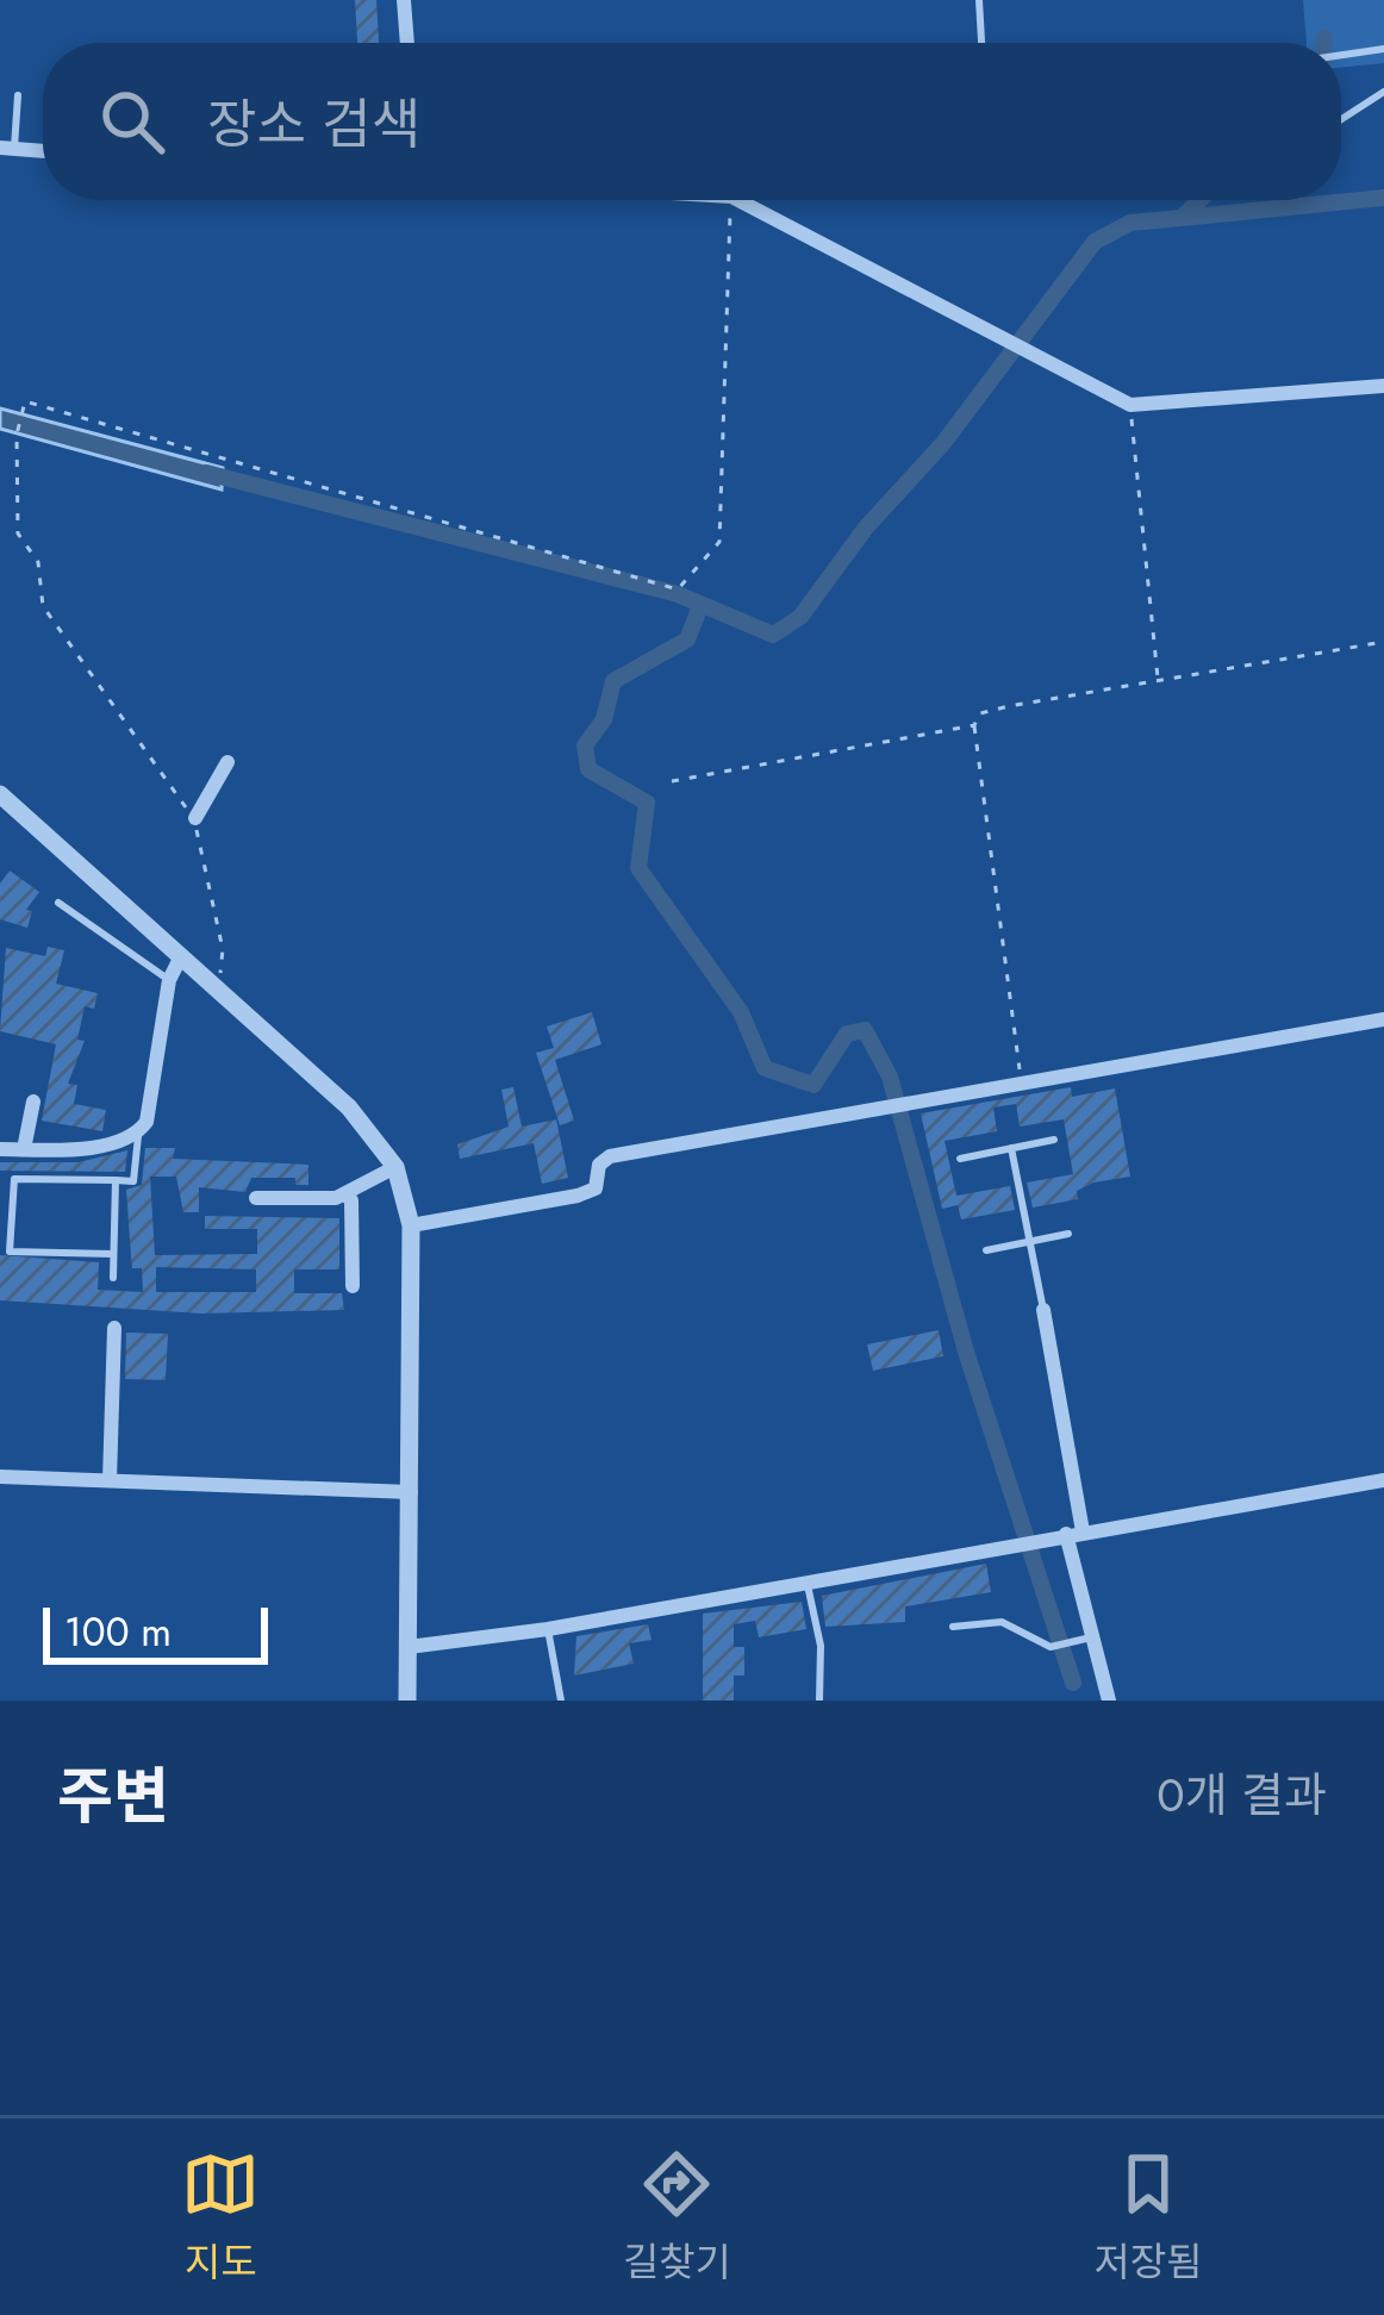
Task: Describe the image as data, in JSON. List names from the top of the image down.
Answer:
{
  "scale_bar": "100 m",
  "page": {
    "search": "장소 검색",
    "scale": "100 m",
    "heading": ["주변", "0개 결과"],
    "nav": ["지도", "길찾기", "저장됨"]
  }
}
